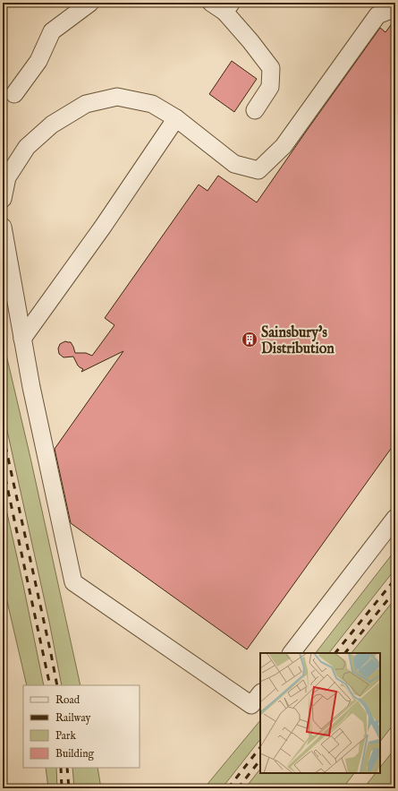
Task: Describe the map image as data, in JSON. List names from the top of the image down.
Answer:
{
  "places": {
    "building": ["Sainsbury's Distribution"]
  },
  "legend": [
    "Road",
    "Railway",
    "Park",
    "Building"
  ]
}
